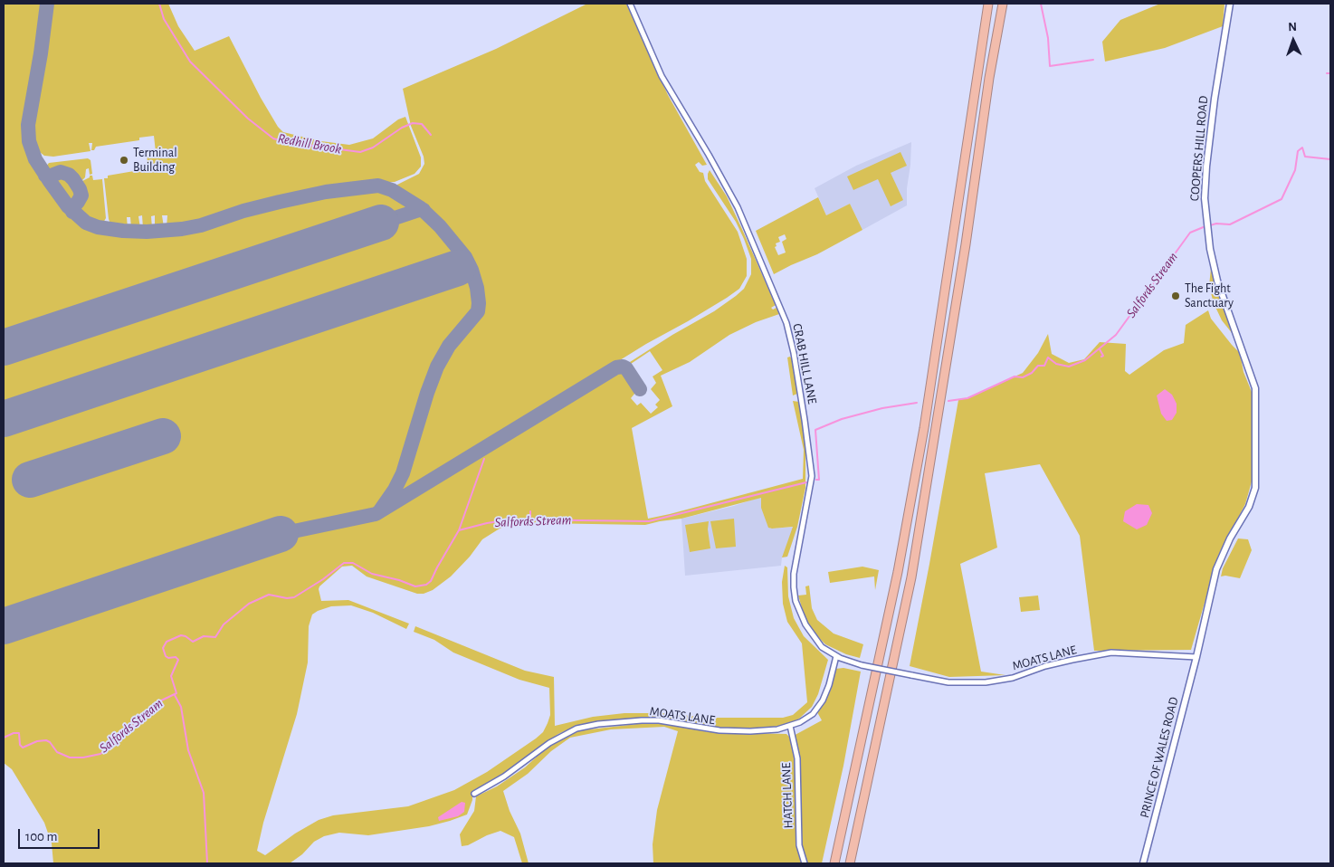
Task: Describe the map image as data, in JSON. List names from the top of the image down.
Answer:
{
  "streets": {
    "street": [
      "COOPERS HILL ROAD",
      "CRAB HILL LANE",
      "MOATS LANE",
      "PRINCE OF WALES ROAD",
      "HATCH LANE"
    ]
  },
  "crossings": [
    ["COOPERS HILL ROAD", "MOATS LANE"],
    ["COOPERS HILL ROAD", "PRINCE OF WALES ROAD"],
    ["CRAB HILL LANE", "MOATS LANE"],
    ["MOATS LANE", "PRINCE OF WALES ROAD"],
    ["MOATS LANE", "HATCH LANE"]
  ],
  "water": ["Redhill Brook", "Salfords Stream"],
  "places": ["Terminal Building", "The Fight Sanctuary"],
  "scale_bar": "100 m",
  "north": "top"
}
